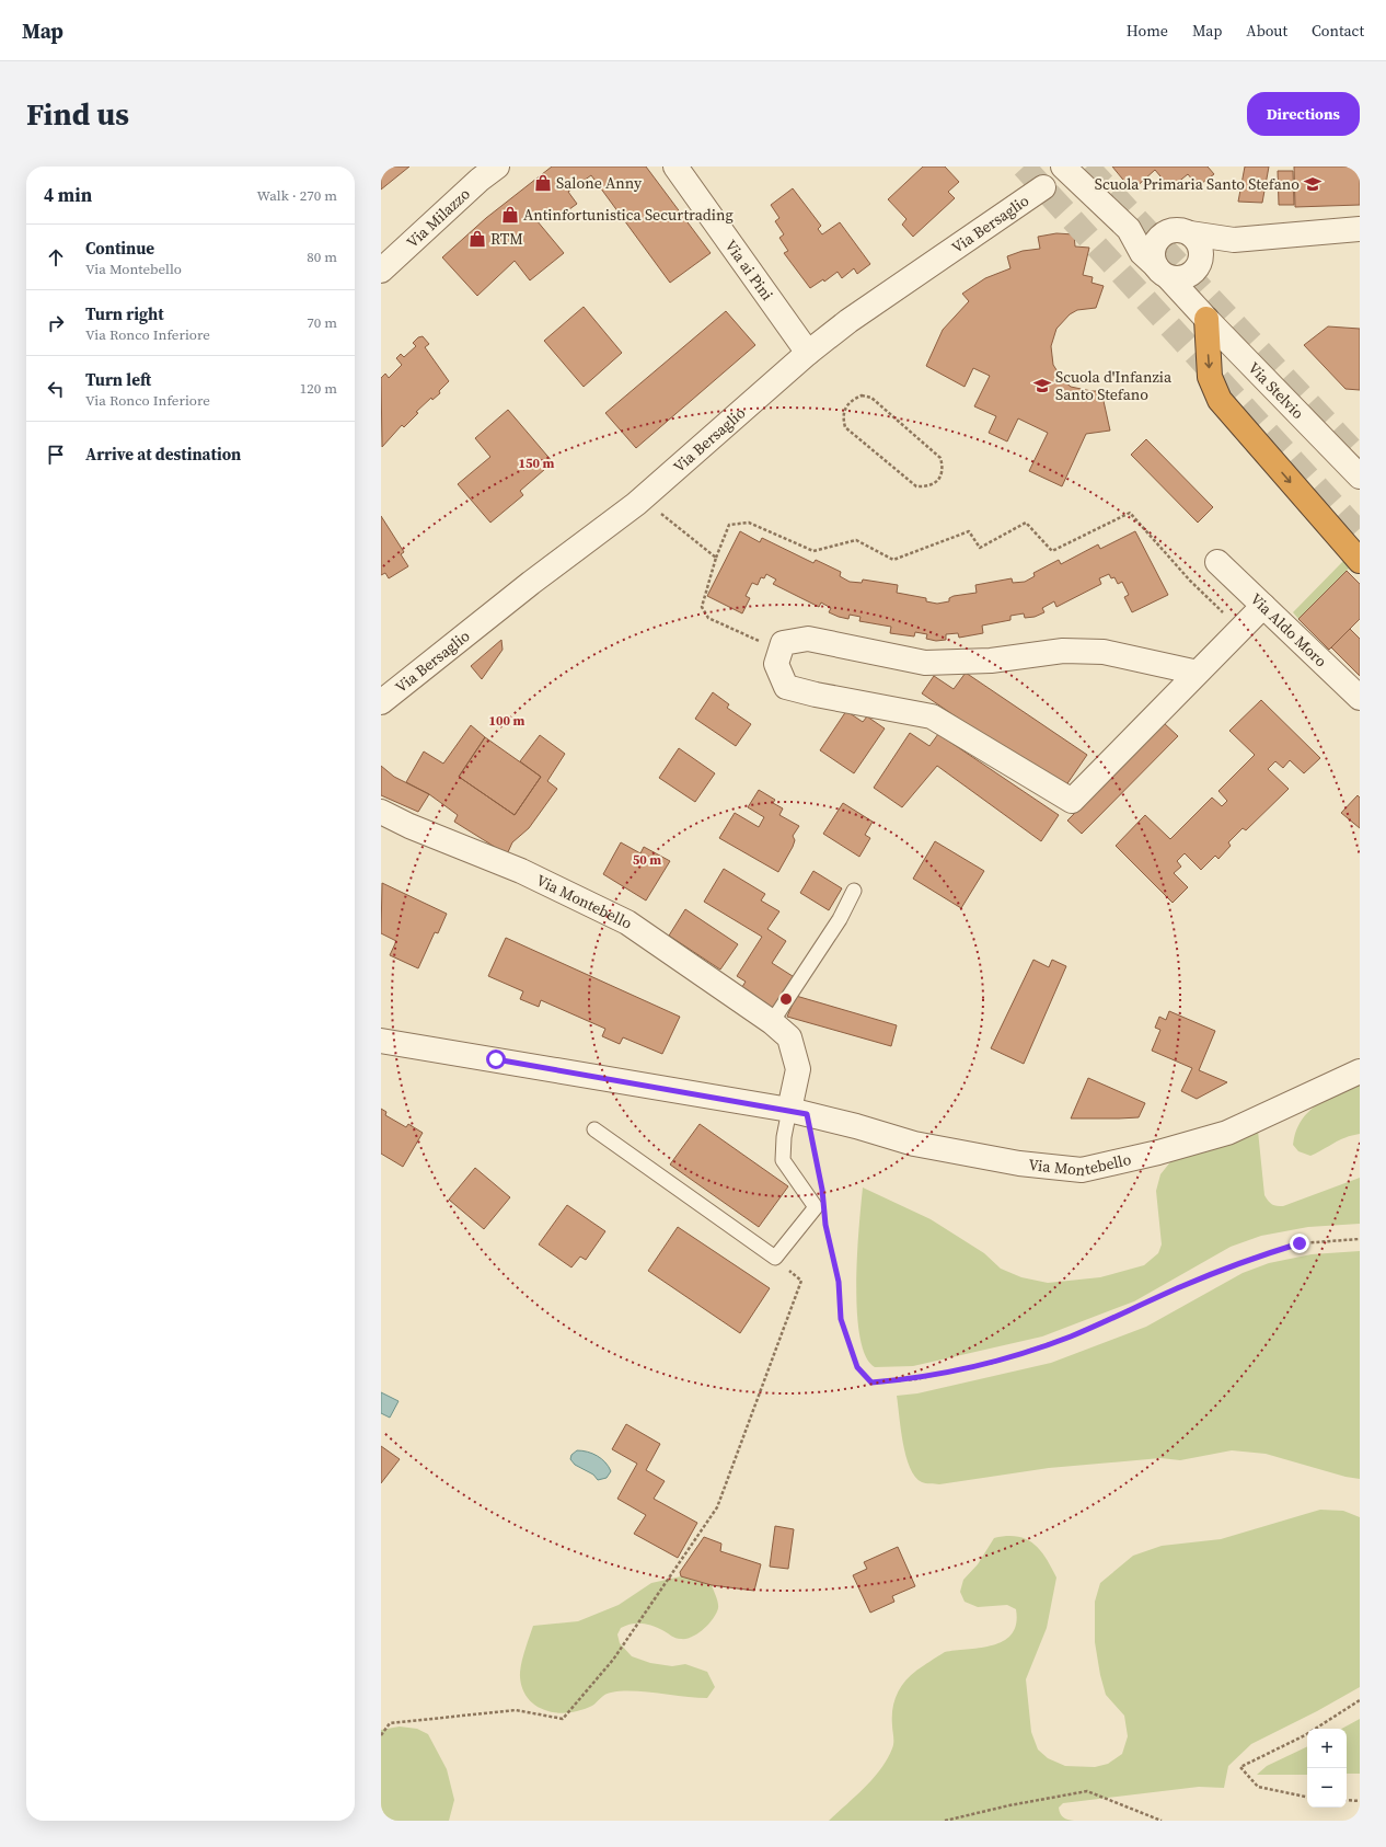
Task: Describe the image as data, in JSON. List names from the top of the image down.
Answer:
{
  "streets": {
    "street": [
      "Via Milazzo",
      "Via Bersaglio",
      "Via ai Pini",
      "Via Stelvio",
      "Via Aldo Moro",
      "Via Montebello"
    ]
  },
  "crossings": [
    ["Via Bersaglio", "Via ai Pini"],
    ["Via Bersaglio", "Via Stelvio"]
  ],
  "places": {
    "shop": ["Salone Anny", "Antinfortunistica Securtrading", "RTM"],
    "school or university": ["Scuola Primaria Santo Stefano", "Scuola d'Infanzia Santo Stefano"]
  },
  "page": {
    "header": "Map",
    "nav": [
      "Home",
      "Map",
      "About",
      "Contact"
    ],
    "buttons": "Directions",
    "title": "Find us",
    "heading": ["4 min", "Walk · 270 m"],
    "list": [
      ["Continue", "Via Montebello", "80 m"],
      ["Turn right", "Via Ronco Inferiore", "70 m"],
      ["Turn left", "Via Ronco Inferiore", "120 m"],
      "Arrive at destination"
    ],
    "map_buttons": ["+", "−"]
  },
  "rings": ["150 m", "100 m", "50 m"]
}
